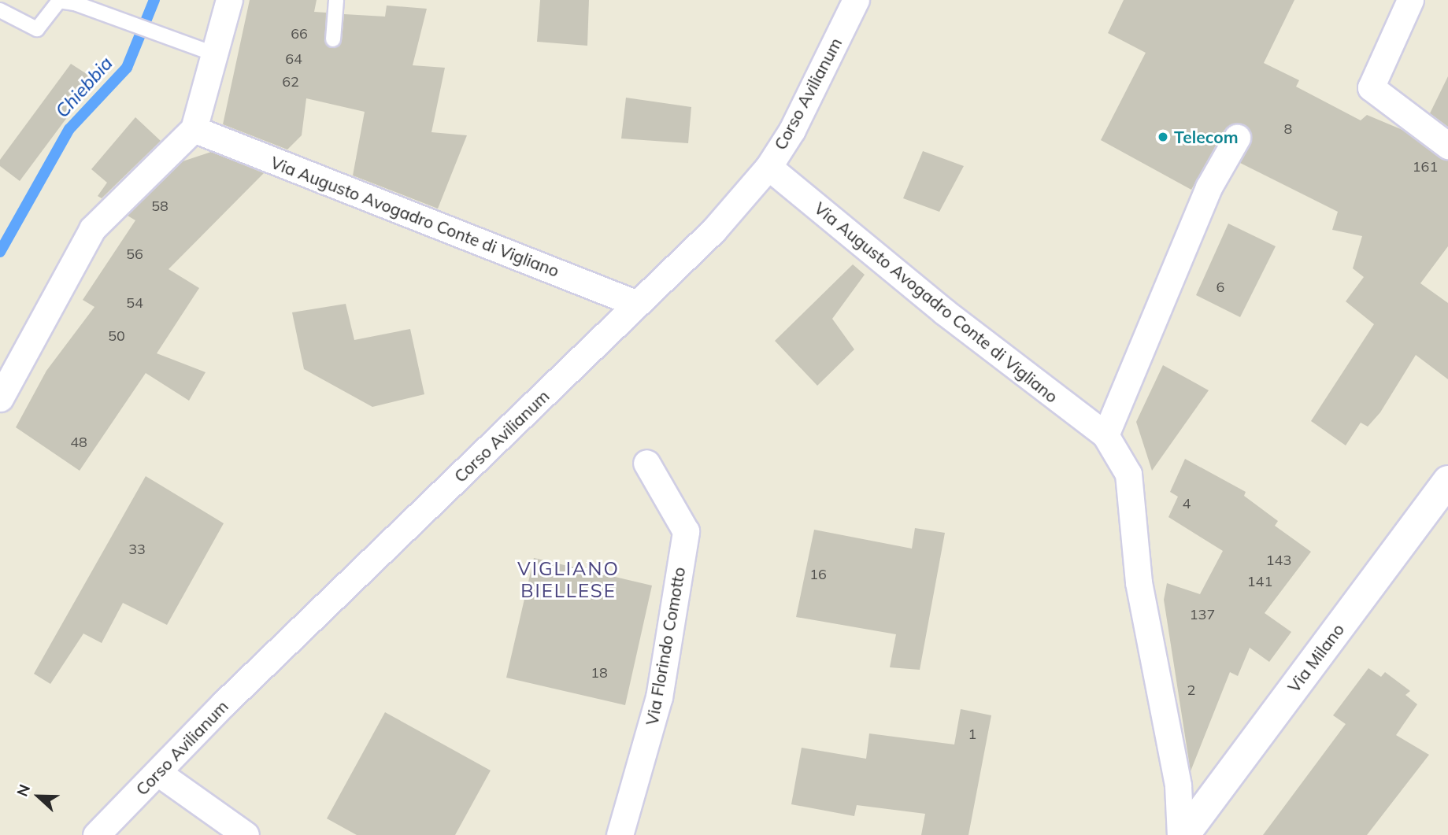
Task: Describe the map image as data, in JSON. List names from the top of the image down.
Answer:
{
  "streets": {
    "main road": ["Via Milano"],
    "street": ["Corso Avilianum", "Via Augusto Avogadro Conte di Vigliano", "Via Florindo Comotto"]
  },
  "crossings": [
    ["Corso Avilianum", "Via Augusto Avogadro Conte di Vigliano"],
    ["Via Augusto Avogadro Conte di Vigliano", "Via Milano"]
  ],
  "districts": ["VIGLIANO BIELLESE"],
  "water": ["Chiebbia"],
  "places": ["Telecom"],
  "house_numbers": [
    "66",
    "64",
    "62",
    "8",
    "161",
    "58",
    "56",
    "6",
    "54",
    "50",
    "48",
    "4",
    "33",
    "143",
    "16",
    "141",
    "137",
    "18",
    "2",
    "1"
  ],
  "north": "left"
}
